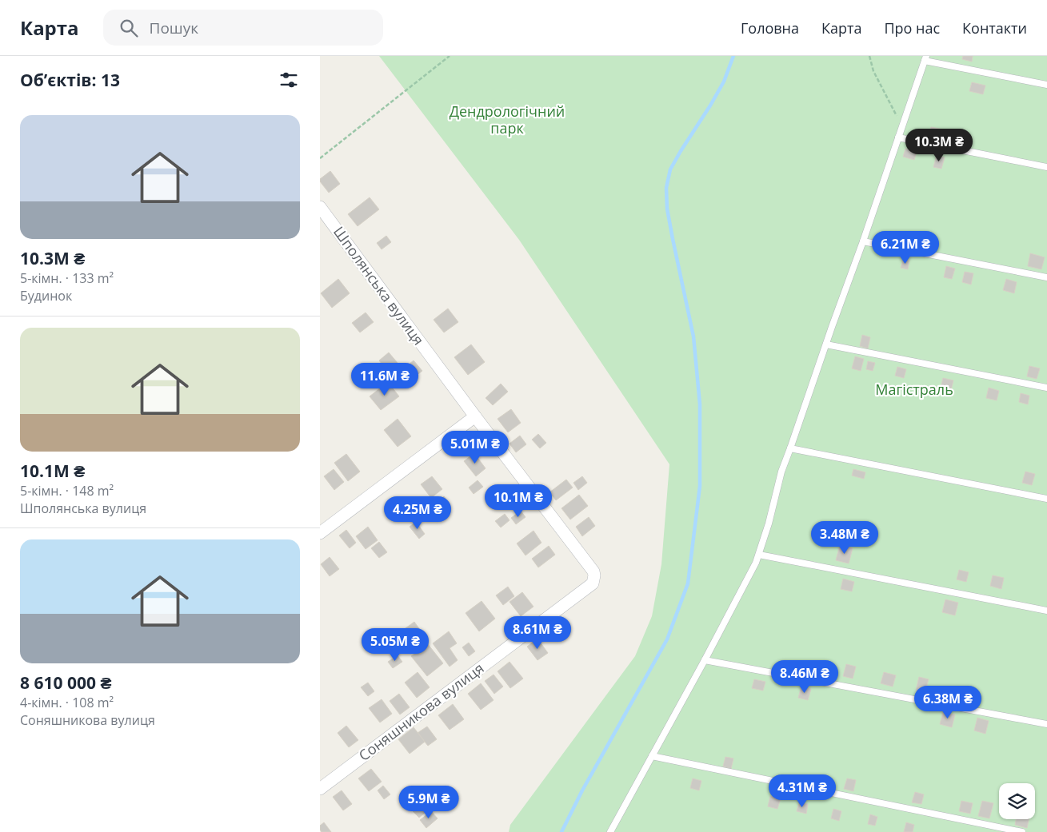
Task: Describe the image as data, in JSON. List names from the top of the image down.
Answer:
{
  "streets": {
    "street": ["Шполянська вулиця", "Соняшникова вулиця"]
  },
  "crossings": [
    ["Шполянська вулиця", "Соняшникова вулиця"]
  ],
  "parks": ["Дендрологічний парк", "Магістраль"],
  "page": {
    "header": "Карта",
    "search": "Пошук",
    "nav": [
      "Головна",
      "Карта",
      "Про нас",
      "Контакти"
    ],
    "heading": "Об’єктів: 13",
    "list": [
      {
        "name": "10.3M ₴",
        "note": "5-кімн. · 133 m² · Будинок"
      },
      {
        "name": "10.1M ₴",
        "note": "5-кімн. · 148 m² · Шполянська вулиця"
      },
      {
        "name": "8 610 000 ₴",
        "note": "4-кімн. · 108 m² · Соняшникова вулиця"
      }
    ],
    "price": [
      "10.3M ₴",
      "6.21M ₴",
      "11.6M ₴",
      "5.01M ₴",
      "10.1M ₴",
      "4.25M ₴",
      "3.48M ₴",
      "8.61M ₴",
      "5.05M ₴",
      "8.46M ₴",
      "6.38M ₴",
      "4.31M ₴",
      "5.9M ₴"
    ]
  }
}
